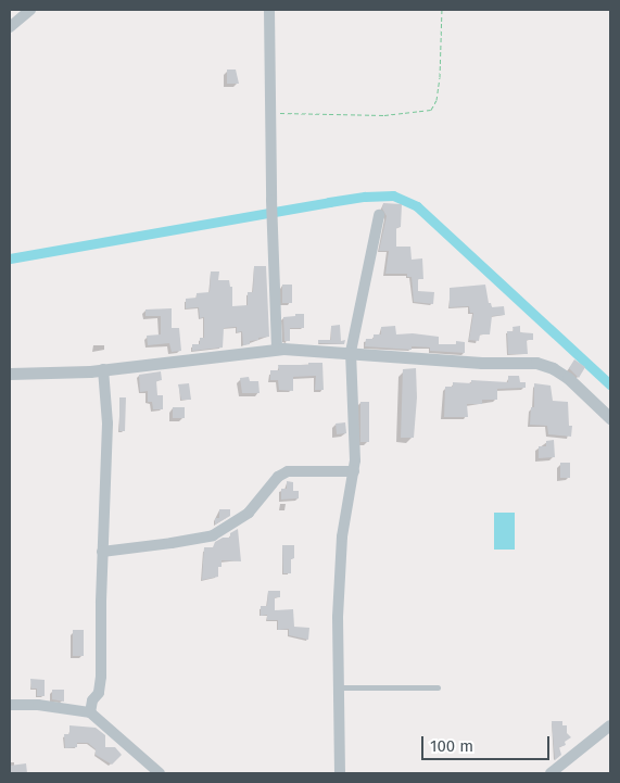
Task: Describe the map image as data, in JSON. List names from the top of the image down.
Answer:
{
  "scale_bar": "100 m"
}
